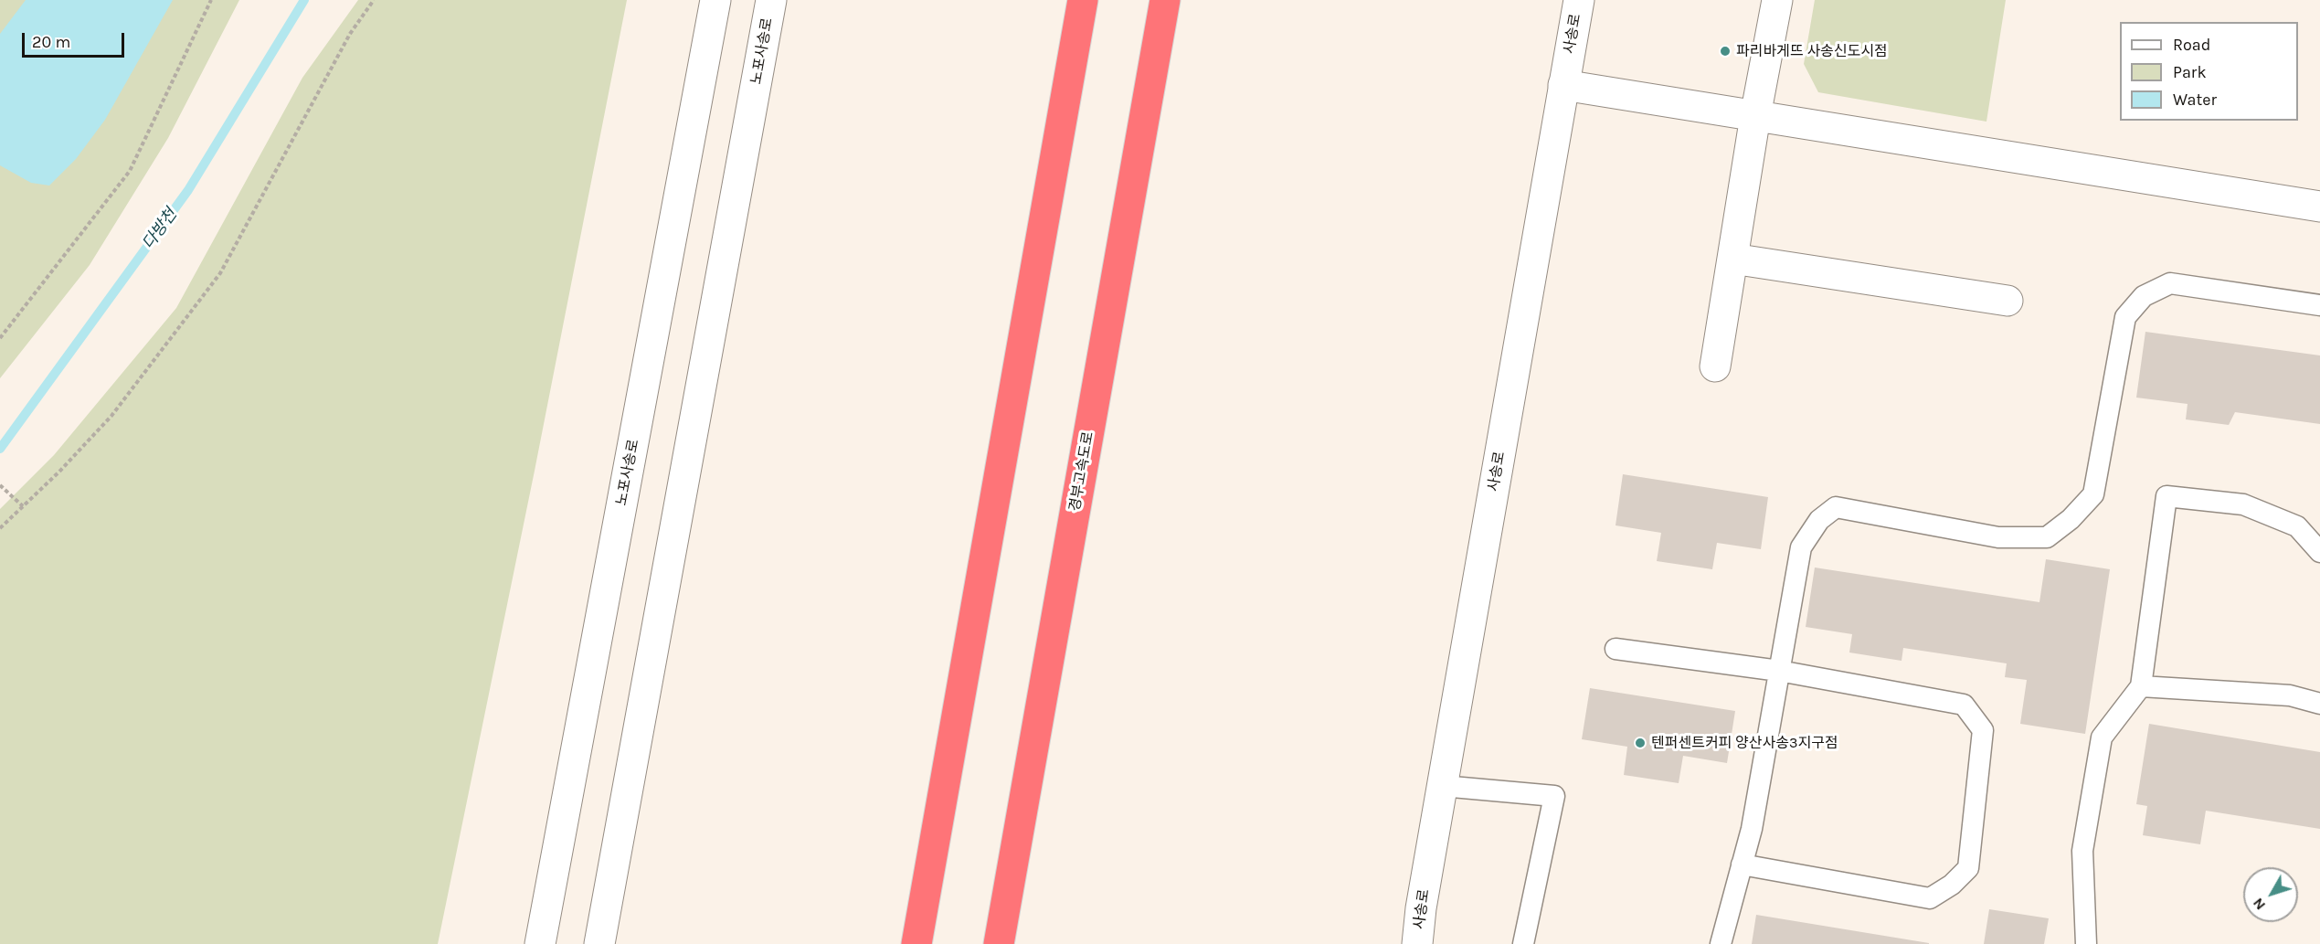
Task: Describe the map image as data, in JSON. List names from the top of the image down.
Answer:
{
  "streets": {
    "highway": ["경부고속도로"],
    "main road": ["사송로", "노포사송로"]
  },
  "water": ["다방천"],
  "places": ["파리바게뜨 사송신도시점", "텐퍼센트커피 양산사송3지구점"],
  "legend": ["Road", "Park", "Water"],
  "scale_bar": "20 m",
  "north": "bottom left"
}
